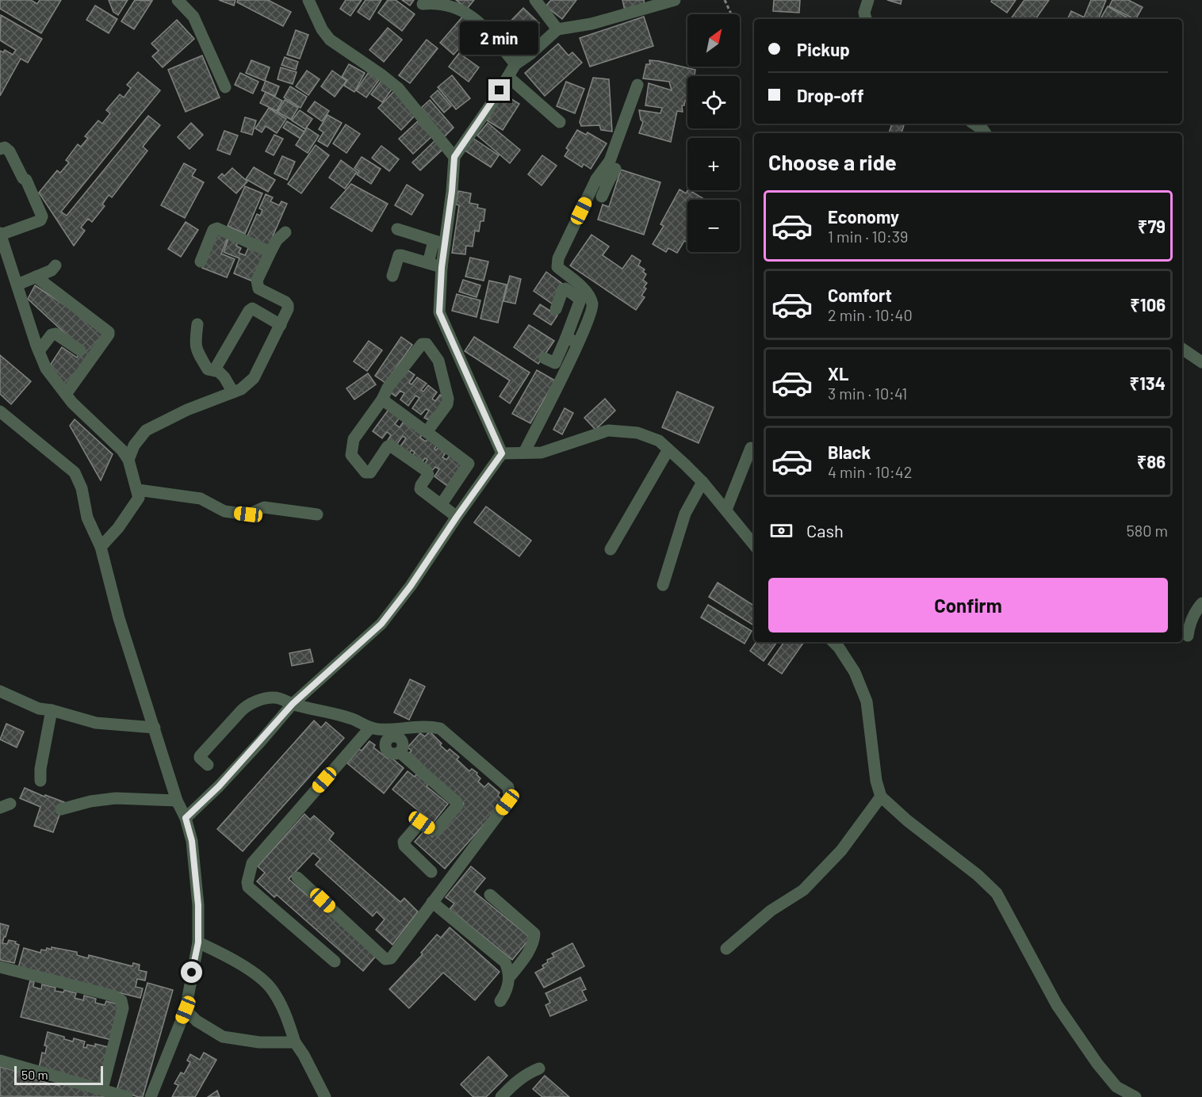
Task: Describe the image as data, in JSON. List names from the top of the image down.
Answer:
{
  "scale_bar": "50 m",
  "north": "top right",
  "page": {
    "map_buttons": ["+", "−"],
    "banner": ["Pickup", "Drop-off"],
    "bubble": "2 min",
    "heading": "Choose a ride",
    "list": [
      {
        "name": "Economy",
        "note": "1 min · 10:39",
        "value": "₹79"
      },
      {
        "name": "Comfort",
        "note": "2 min · 10:40",
        "value": "₹106"
      },
      {
        "name": "XL",
        "note": "3 min · 10:41",
        "value": "₹134"
      },
      {
        "name": "Black",
        "note": "4 min · 10:42",
        "value": "₹86"
      }
    ],
    "pay": ["Cash", "580 m"],
    "buttons": "Confirm",
    "scale": "50 m"
  }
}
